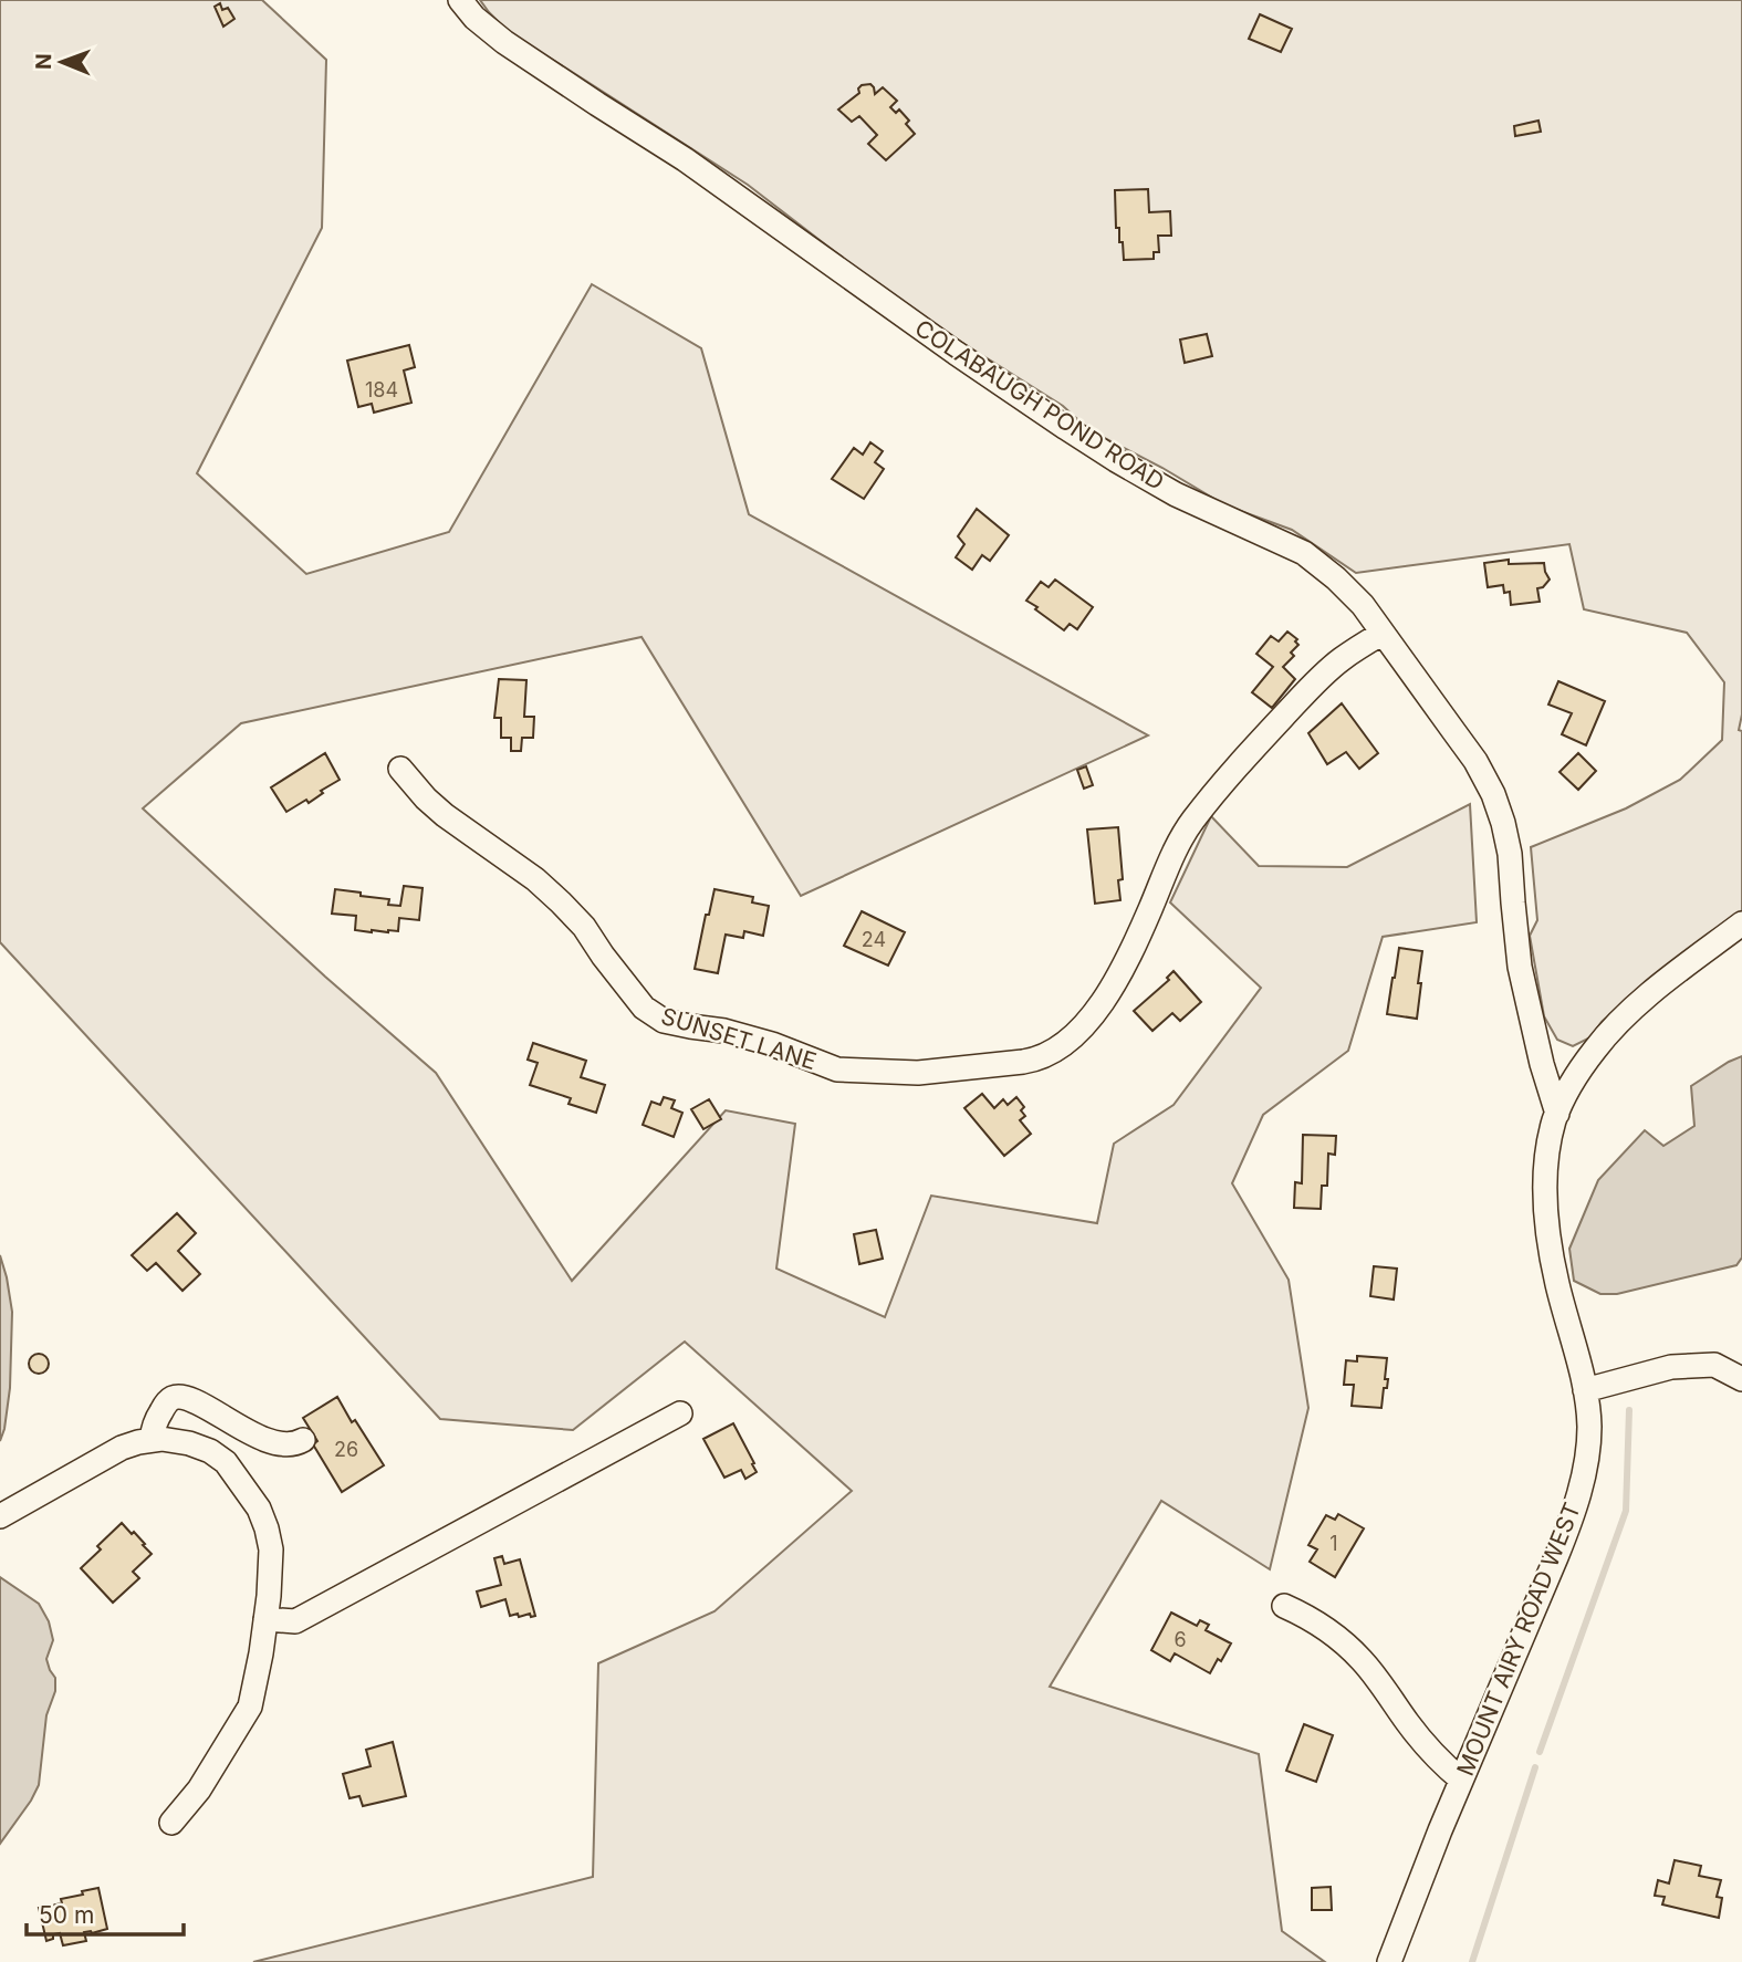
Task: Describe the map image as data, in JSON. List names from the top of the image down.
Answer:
{
  "streets": {
    "street": ["COLABAUGH POND ROAD", "SUNSET LANE", "MOUNT AIRY ROAD WEST"]
  },
  "crossings": [
    ["COLABAUGH POND ROAD", "SUNSET LANE"],
    ["COLABAUGH POND ROAD", "MOUNT AIRY ROAD WEST"]
  ],
  "house_numbers": [
    "184",
    "24",
    "26",
    "1",
    "6"
  ],
  "scale_bar": "50 m",
  "north": "left"
}
